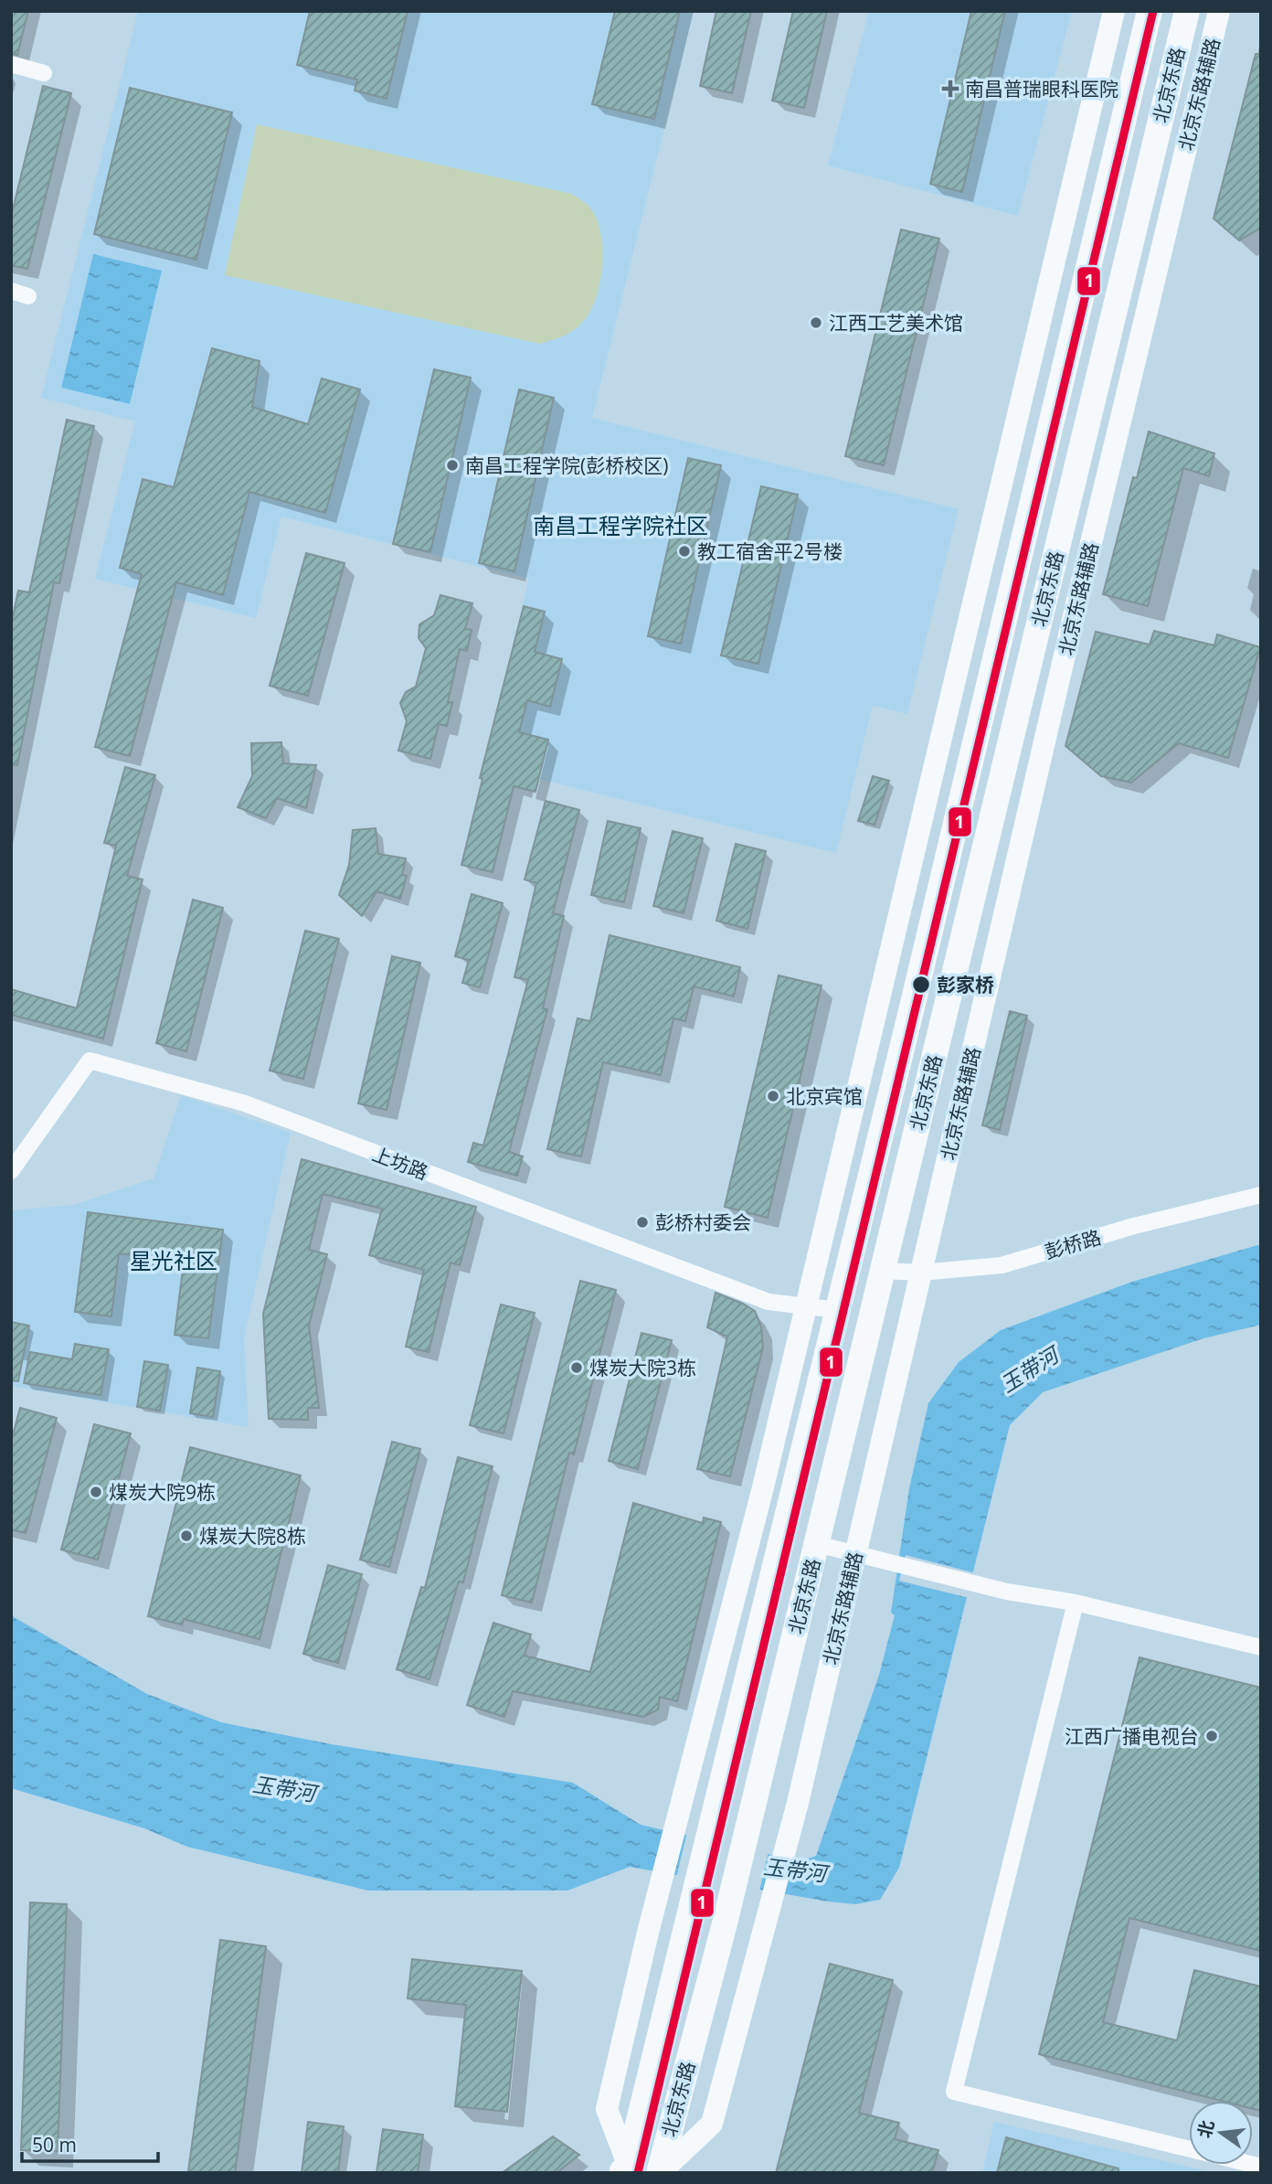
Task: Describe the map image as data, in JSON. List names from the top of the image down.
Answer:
{
  "streets": {
    "main road": ["北京东路", "北京东路辅路"],
    "street": ["上坊路", "彭桥路"]
  },
  "crossings": [
    ["北京东路", "北京东路辅路"],
    ["北京东路", "上坊路"],
    ["北京东路", "彭桥路"],
    ["北京东路辅路", "彭桥路"]
  ],
  "districts": ["南昌工程学院社区", "星光社区"],
  "water": ["玉带河"],
  "places": {
    "health": ["南昌普瑞眼科医院"],
    "other": [
      "江西工艺美术馆",
      "南昌工程学院(彭桥校区)",
      "教工宿舍平2号楼",
      "彭家桥",
      "北京宾馆",
      "彭桥村委会",
      "煤炭大院3栋",
      "煤炭大院9栋",
      "煤炭大院8栋",
      "江西广播电视台"
    ]
  },
  "lines": ["transit line 1"],
  "scale_bar": "50 m",
  "north": "left"
}
